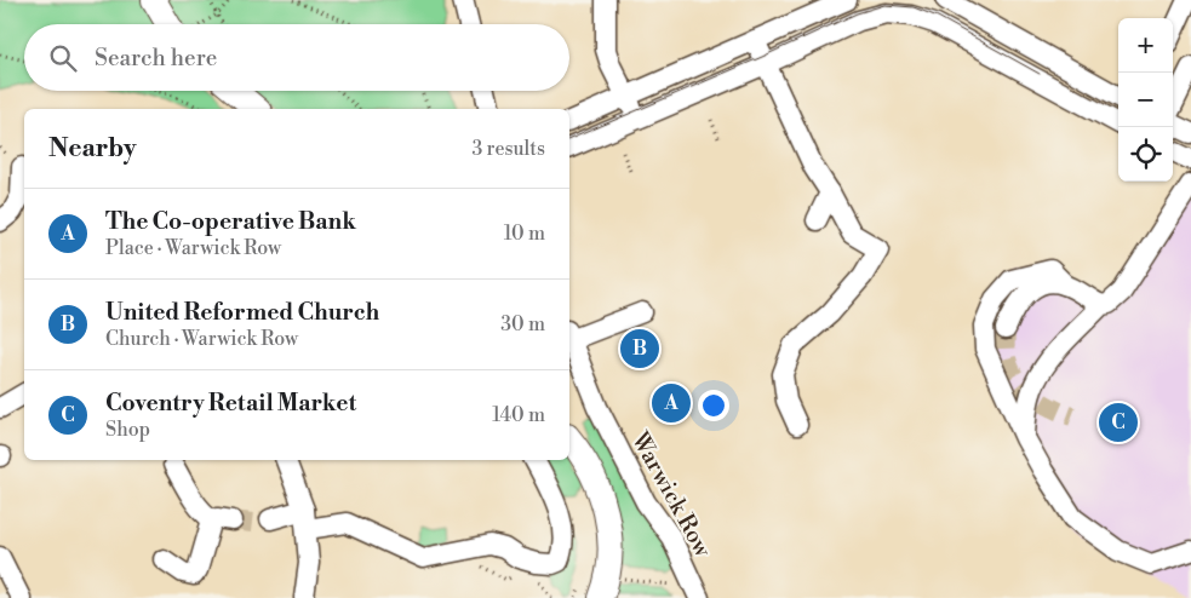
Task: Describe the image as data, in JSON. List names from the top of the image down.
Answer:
{
  "streets": {
    "street": ["Warwick Row"]
  },
  "page": {
    "map_buttons": ["+", "−"],
    "search": "Search here",
    "heading": ["Nearby", "3 results"],
    "list": [
      {
        "mark": "A",
        "name": "The Co-operative Bank",
        "note": "Place · Warwick Row",
        "value": "10 m"
      },
      {
        "mark": "B",
        "name": "United Reformed Church",
        "note": "Church · Warwick Row",
        "value": "30 m"
      },
      {
        "mark": "C",
        "name": "Coventry Retail Market",
        "note": "Shop",
        "value": "140 m"
      }
    ],
    "pins": ["B", "A", "C"]
  }
}
